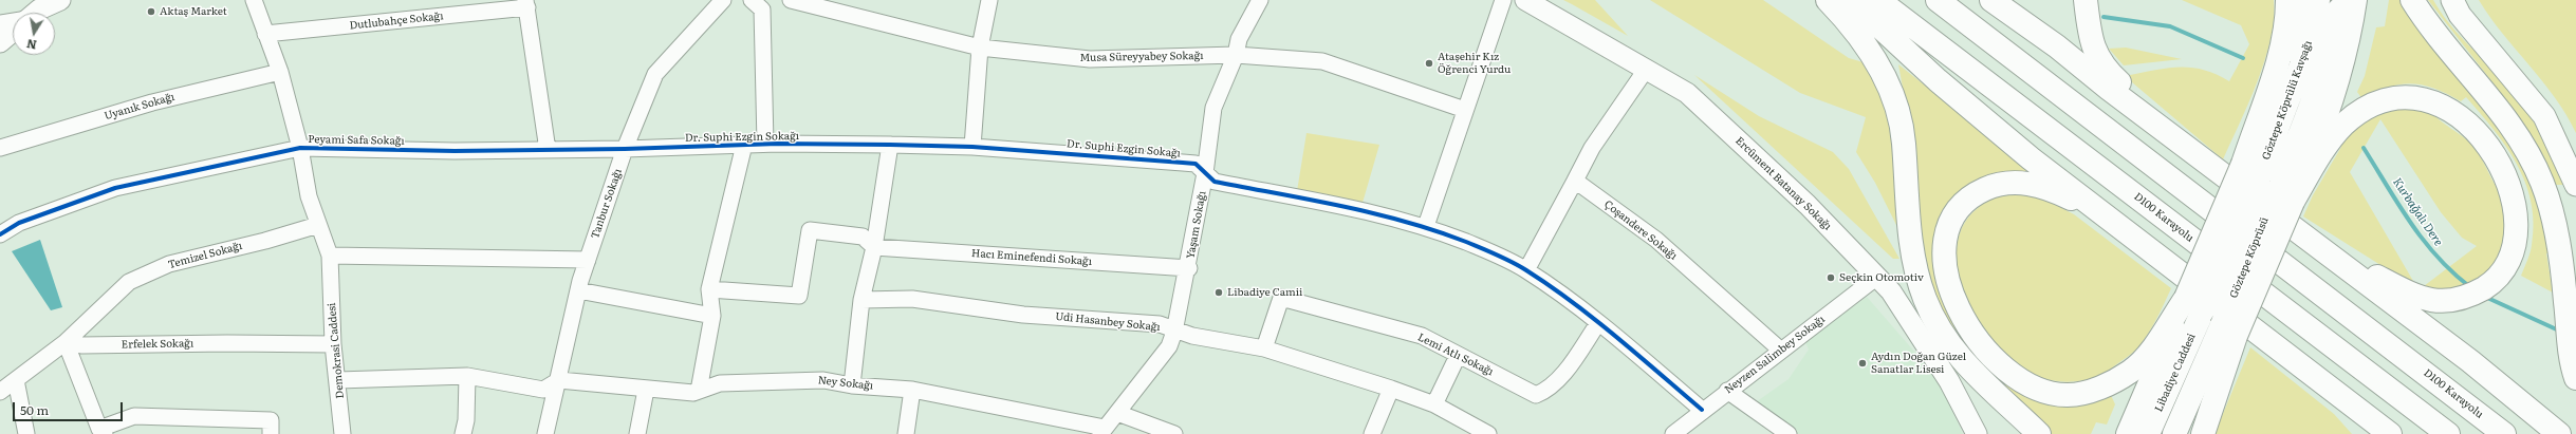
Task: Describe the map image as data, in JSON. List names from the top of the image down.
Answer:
{
  "streets": {
    "main road": [
      "Göztepe Köprülü Kavşağı",
      "D100 Karayolu",
      "Göztepe Köprüsü",
      "Libadiye Caddesi"
    ],
    "street": [
      "Dutlubahçe Sokağı",
      "Musa Süreyyabey Sokağı",
      "Uyanık Sokağı",
      "Dr. Suphi Ezgin Sokağı",
      "Peyami Safa Sokağı",
      "Ercüment Batanay Sokağı",
      "Tanbur Sokağı",
      "Yaşam Sokağı",
      "Çoşandere Sokağı",
      "Temizel Sokağı",
      "Hacı Eminefendi Sokağı",
      "Udi Hasanbey Sokağı",
      "Erfelek Sokağı",
      "Demokrasi Caddesi",
      "Lemi Atlı Sokağı",
      "Neyzen Salimbey Sokağı",
      "Ney Sokağı"
    ]
  },
  "crossings": [
    ["Dutlubahçe Sokağı", "Demokrasi Caddesi"],
    ["Musa Süreyyabey Sokağı", "Yaşam Sokağı"],
    ["Göztepe Köprülü Kavşağı", "Göztepe Köprüsü"],
    ["Uyanık Sokağı", "Demokrasi Caddesi"],
    ["Dr. Suphi Ezgin Sokağı", "Peyami Safa Sokağı"],
    ["Dr. Suphi Ezgin Sokağı", "Tanbur Sokağı"],
    ["Dr. Suphi Ezgin Sokağı", "Yaşam Sokağı"],
    ["Dr. Suphi Ezgin Sokağı", "Lemi Atlı Sokağı"],
    ["Dr. Suphi Ezgin Sokağı", "Neyzen Salimbey Sokağı"],
    ["Peyami Safa Sokağı", "Tanbur Sokağı"],
    ["Peyami Safa Sokağı", "Demokrasi Caddesi"],
    ["Ercüment Batanay Sokağı", "Neyzen Salimbey Sokağı"],
    ["Tanbur Sokağı", "Ney Sokağı"],
    ["Yaşam Sokağı", "Hacı Eminefendi Sokağı"],
    ["Yaşam Sokağı", "Udi Hasanbey Sokağı"],
    ["Yaşam Sokağı", "Ney Sokağı"],
    ["Çoşandere Sokağı", "Neyzen Salimbey Sokağı"],
    ["Temizel Sokağı", "Erfelek Sokağı"],
    ["Temizel Sokağı", "Demokrasi Caddesi"],
    ["Göztepe Köprüsü", "Libadiye Caddesi"],
    ["Udi Hasanbey Sokağı", "Lemi Atlı Sokağı"],
    ["Erfelek Sokağı", "Demokrasi Caddesi"]
  ],
  "water": ["Kurbağalı Dere"],
  "places": [
    "Aktaş Market",
    "Ataşehir Kız Öğrenci Yurdu",
    "Seçkin Otomotiv",
    "Libadiye Camii",
    "Aydın Doğan Güzel Sanatlar Lisesi"
  ],
  "scale_bar": "50 m",
  "north": "bottom"
}
